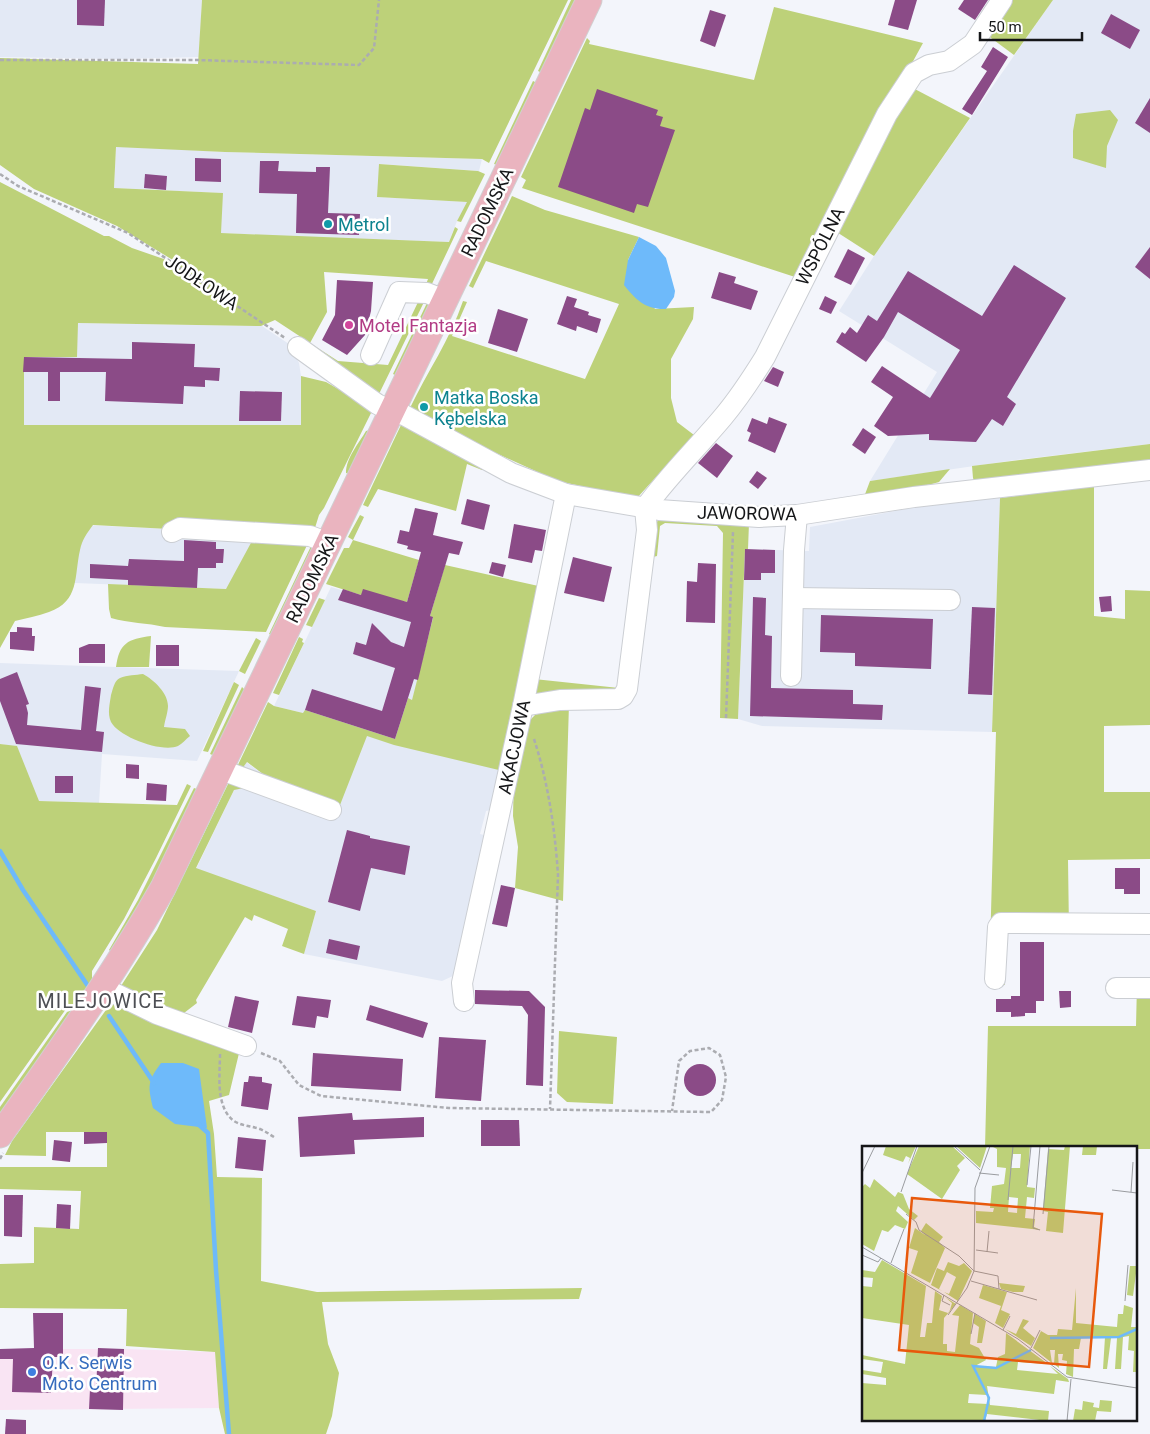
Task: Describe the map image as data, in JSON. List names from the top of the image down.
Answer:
{
  "streets": {
    "main road": ["RADOMSKA"],
    "street": ["WSPÓLNA", "JAWOROWA", "AKACJOWA"],
    "path": ["JODŁOWA"]
  },
  "crossings": [
    ["RADOMSKA", "JAWOROWA"],
    ["WSPÓLNA", "JAWOROWA"],
    ["JAWOROWA", "AKACJOWA"]
  ],
  "districts": ["MILEJOWICE"],
  "places": [
    "Metrol",
    "Motel Fantazja",
    "Matka Boska Kębelska",
    "O.K. Serwis Moto Centrum"
  ],
  "scale_bar": "50 m"
}
